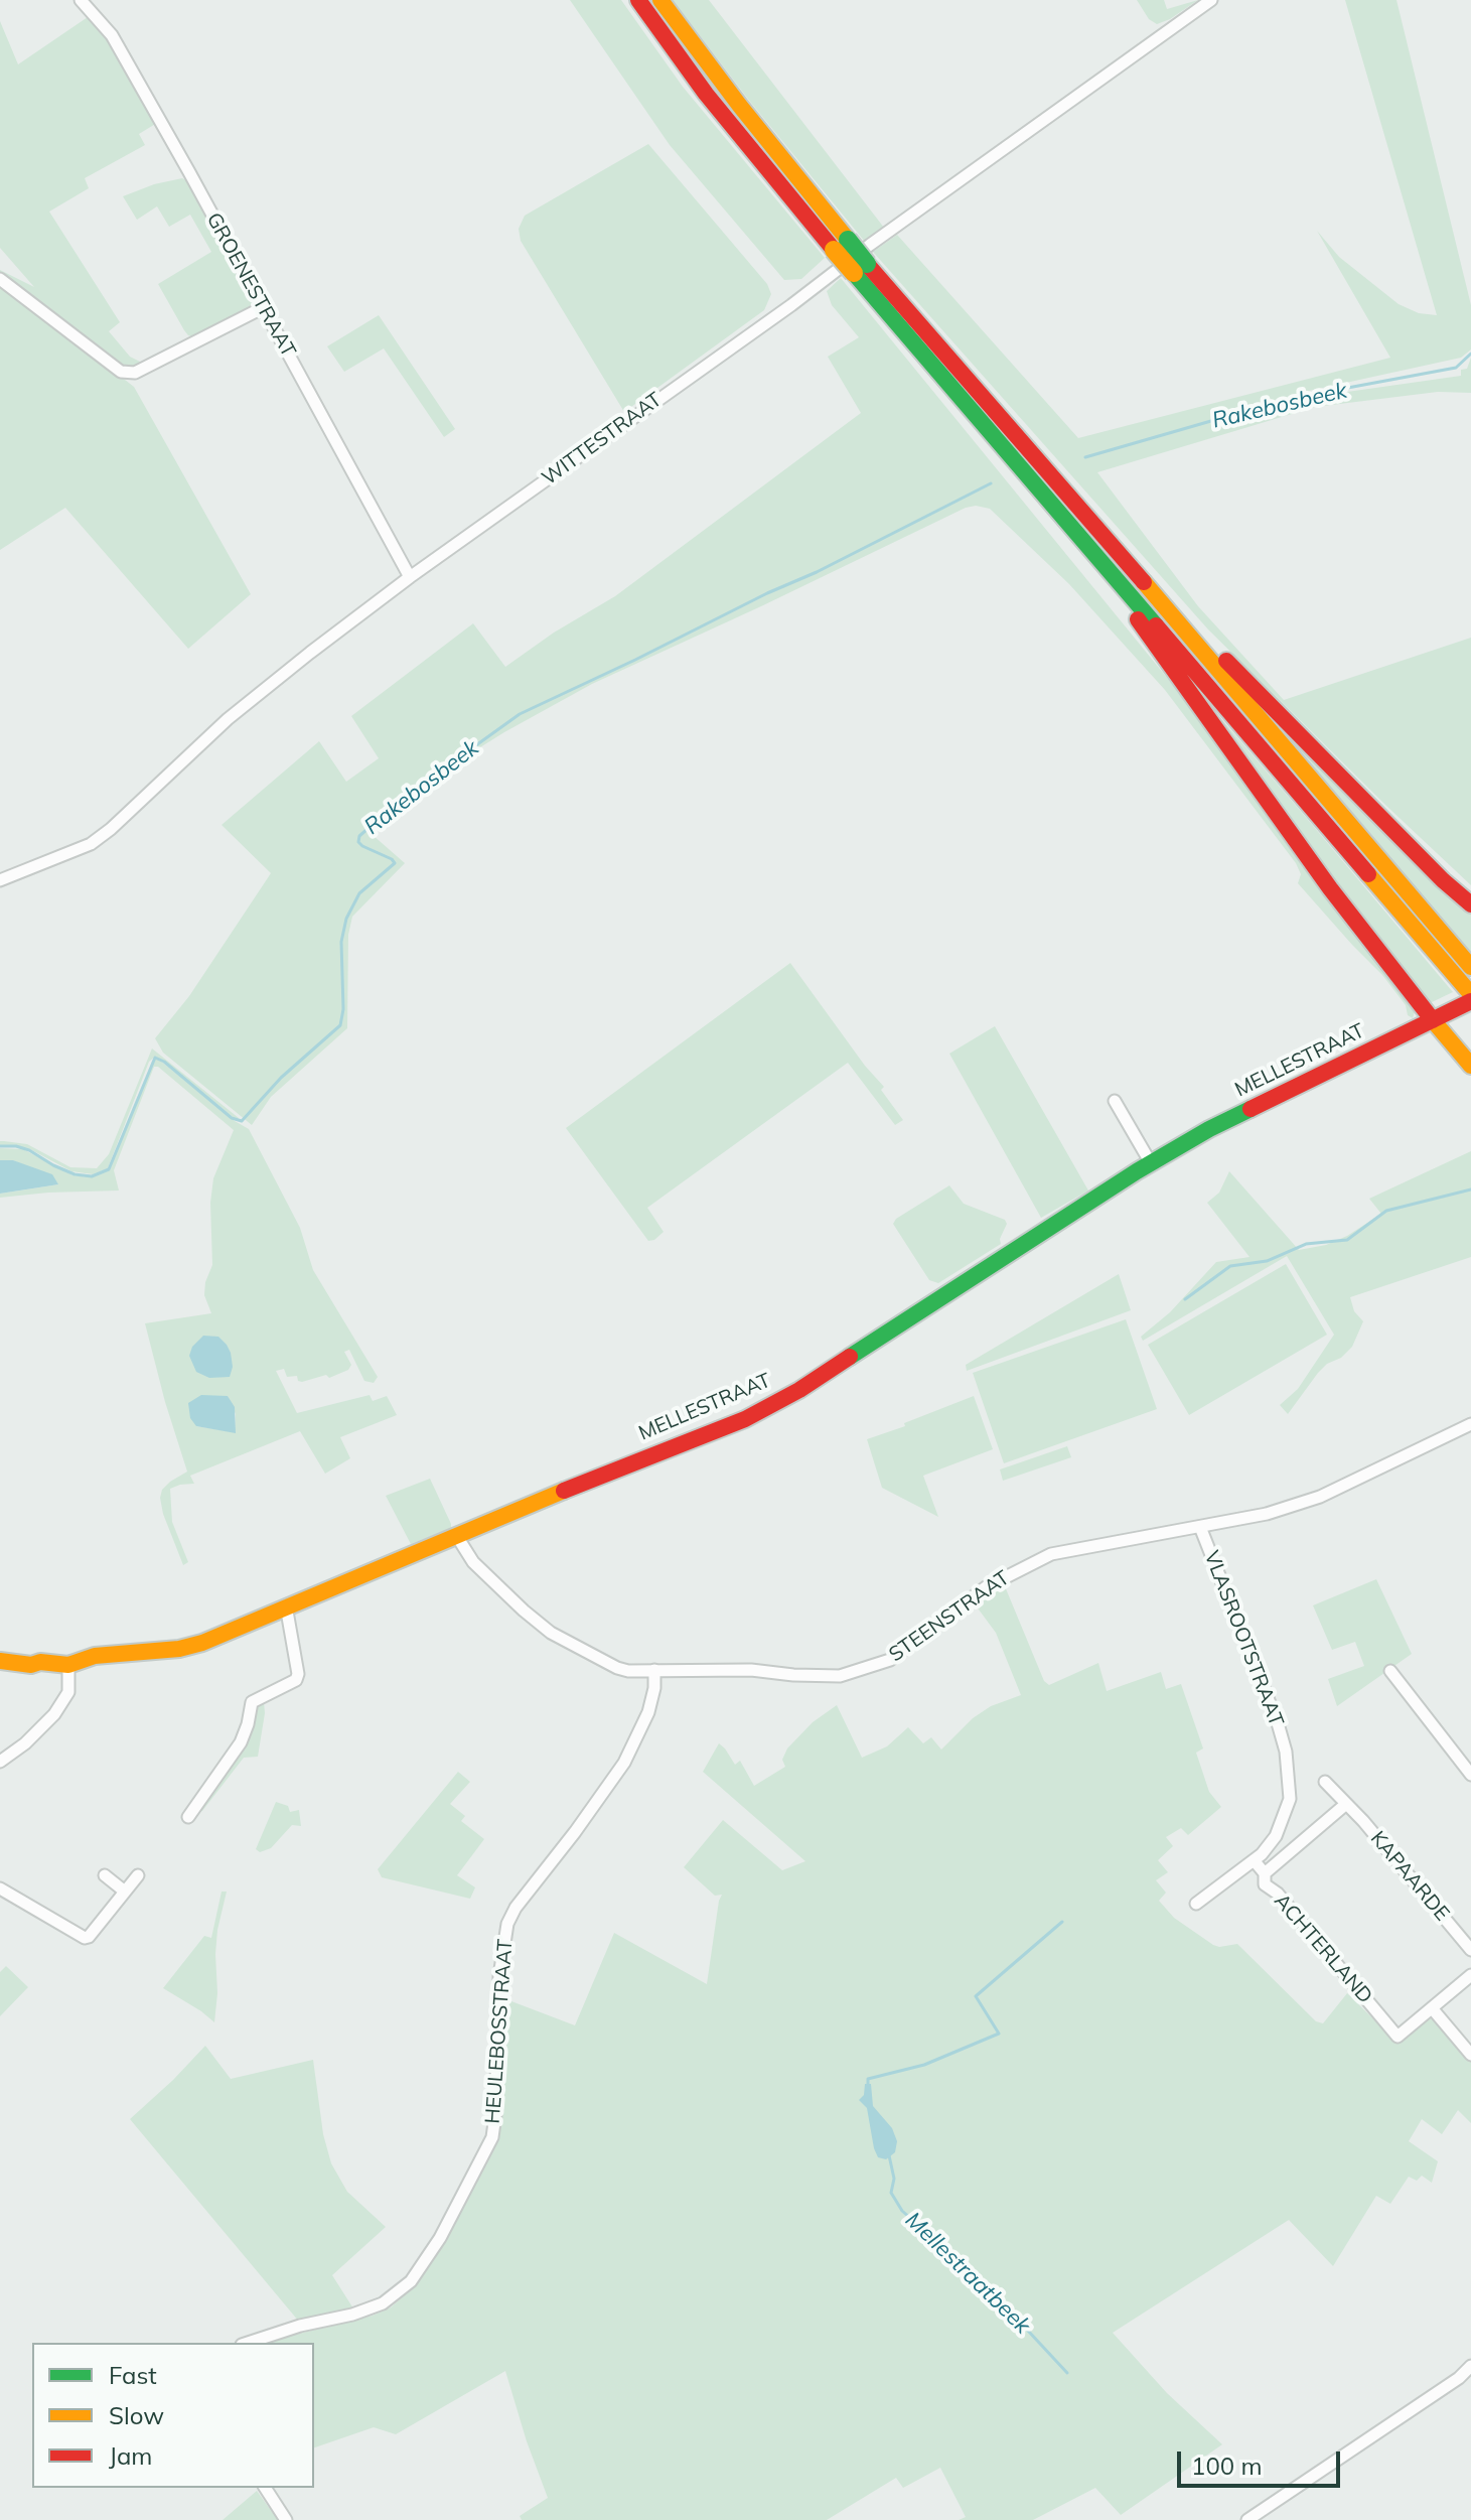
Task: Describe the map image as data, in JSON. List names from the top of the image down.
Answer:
{
  "streets": {
    "main road": ["MELLESTRAAT"],
    "street": [
      "GROENESTRAAT",
      "WITTESTRAAT",
      "STEENSTRAAT",
      "VLASROOTSTRAAT",
      "KAPAARDE",
      "ACHTERLAND",
      "HEULEBOSSTRAAT"
    ]
  },
  "crossings": [
    ["GROENESTRAAT", "WITTESTRAAT"],
    ["MELLESTRAAT", "STEENSTRAAT"],
    ["STEENSTRAAT", "VLASROOTSTRAAT"],
    ["STEENSTRAAT", "HEULEBOSSTRAAT"],
    ["VLASROOTSTRAAT", "ACHTERLAND"]
  ],
  "water": ["Rakebosbeek", "Mellestraatbeek"],
  "legend": ["Fast", "Slow", "Jam"],
  "scale_bar": "100 m"
}
